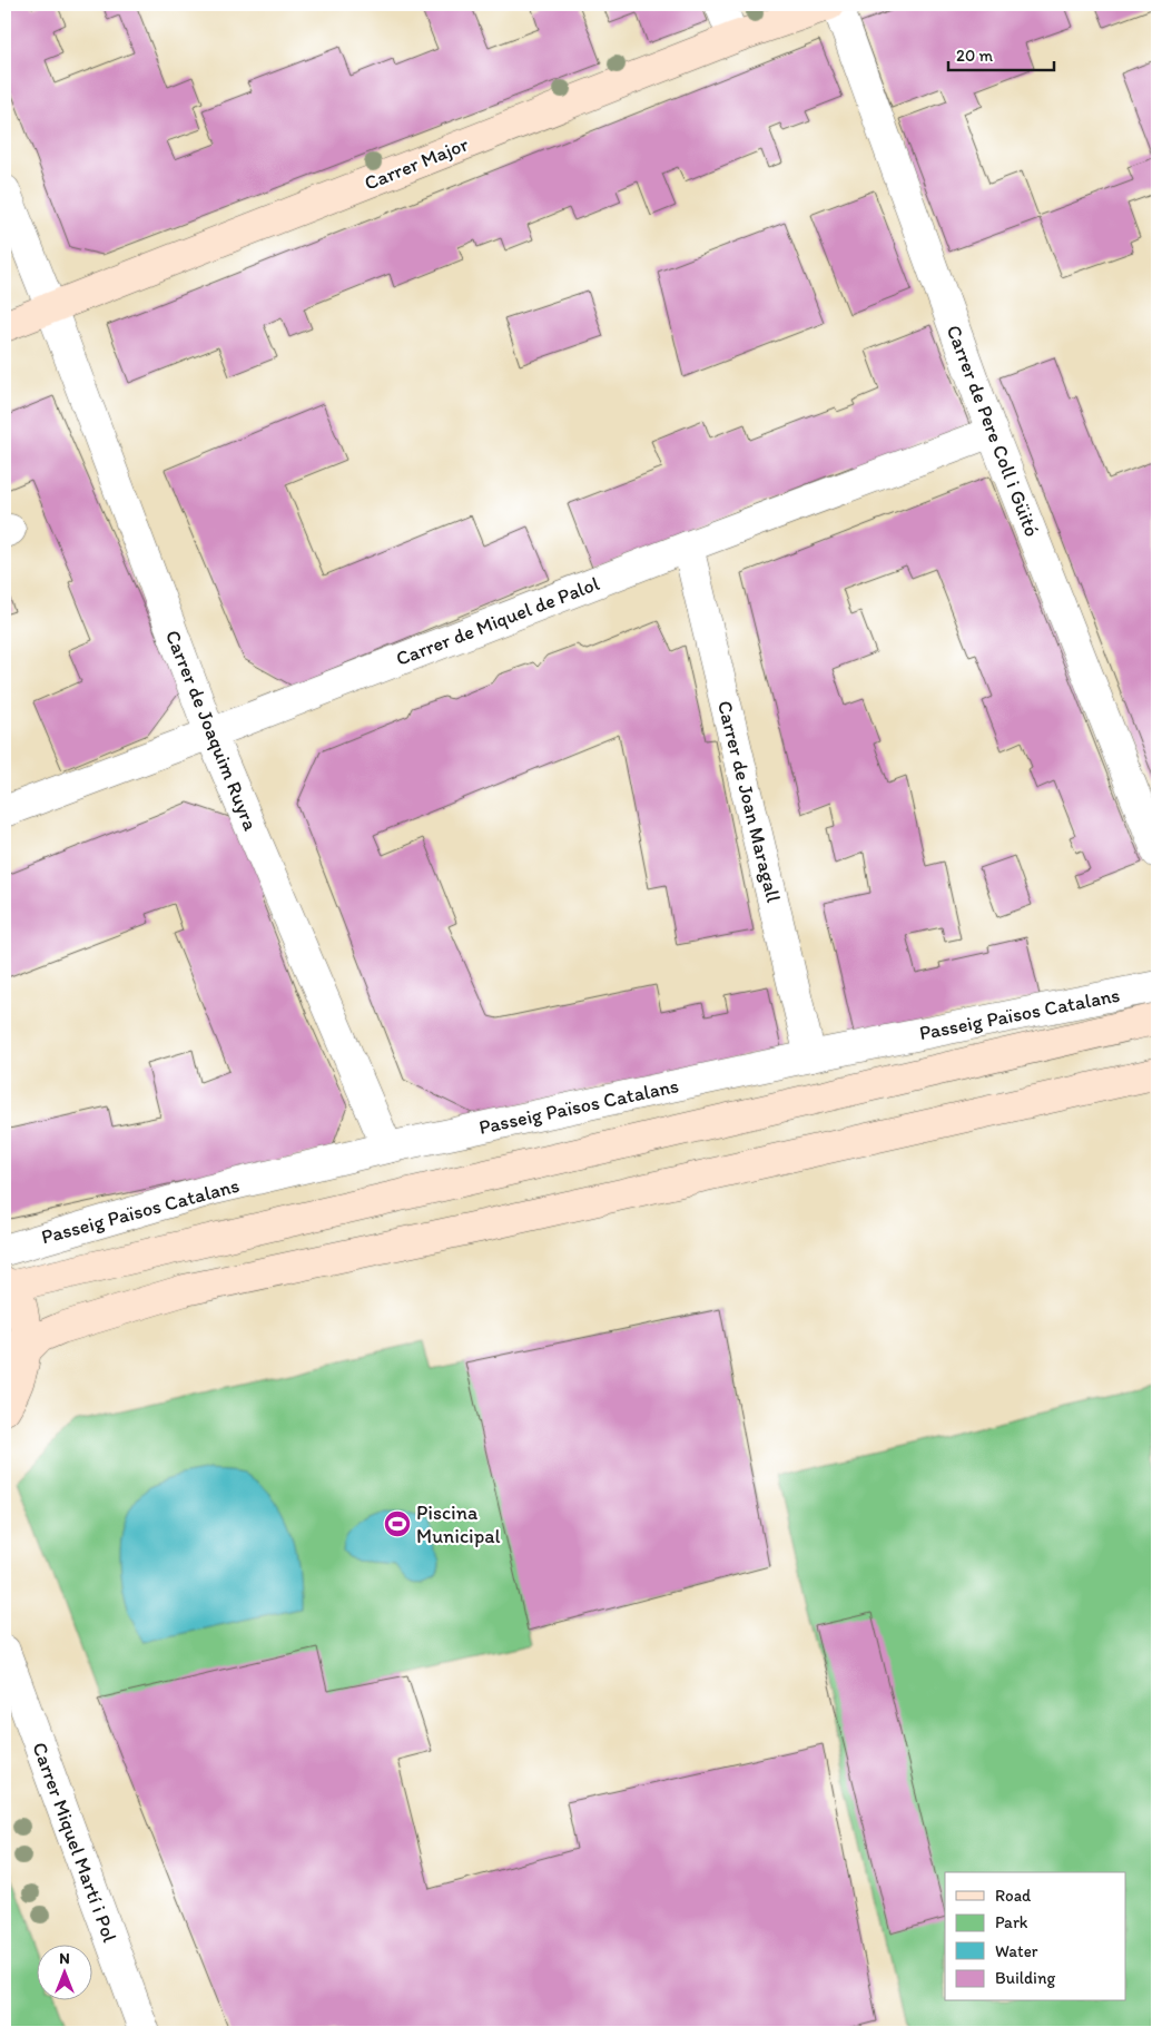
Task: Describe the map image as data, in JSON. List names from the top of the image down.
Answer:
{
  "streets": {
    "main road": ["Carrer Major", "Passeig Països Catalans"],
    "street": [
      "Carrer de Pere Coll i Güitó",
      "Carrer de Miquel de Palol",
      "Carrer de Joaquim Ruyra",
      "Carrer de Joan Maragall",
      "Carrer Miquel Martí i Pol"
    ]
  },
  "crossings": [
    ["Carrer Major", "Carrer de Joaquim Ruyra"],
    ["Carrer de Pere Coll i Güitó", "Carrer de Miquel de Palol"],
    ["Carrer de Miquel de Palol", "Carrer de Joaquim Ruyra"],
    ["Carrer de Miquel de Palol", "Carrer de Joan Maragall"],
    ["Carrer de Joaquim Ruyra", "Passeig Països Catalans"],
    ["Carrer de Joan Maragall", "Passeig Països Catalans"]
  ],
  "places": {
    "sports": ["Piscina Municipal"]
  },
  "legend": [
    "Road",
    "Park",
    "Water",
    "Building"
  ],
  "scale_bar": "20 m",
  "north": "top"
}
